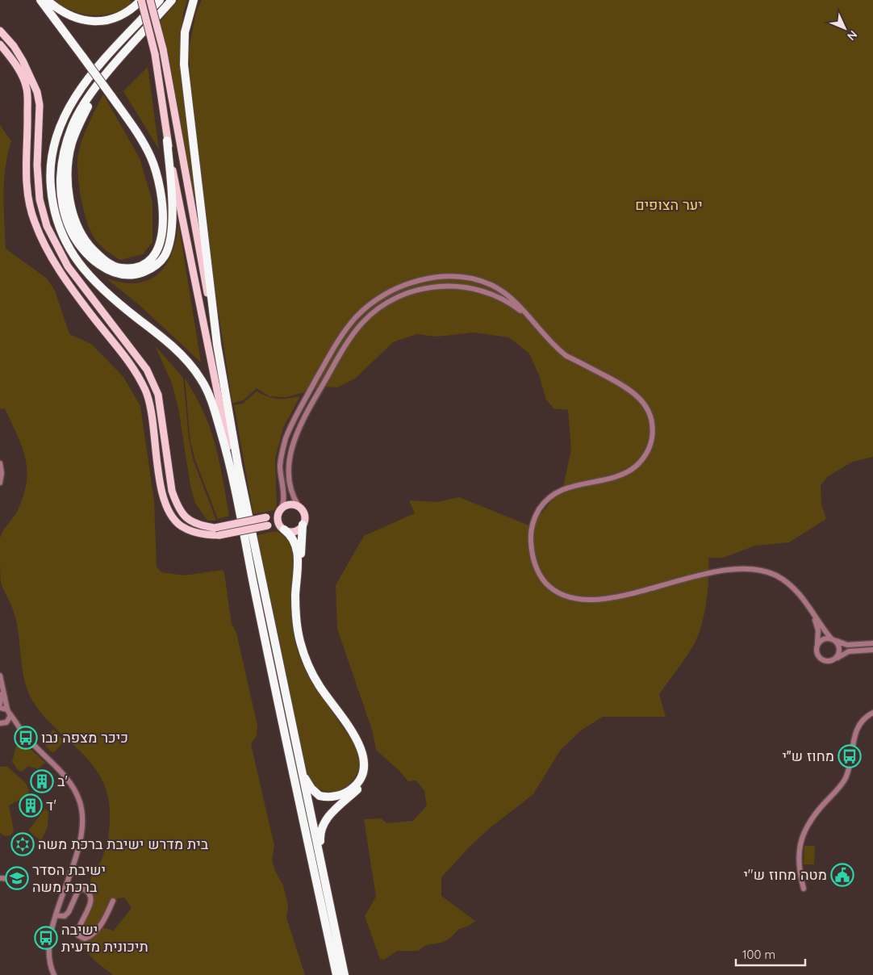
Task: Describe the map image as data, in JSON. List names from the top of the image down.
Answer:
{
  "parks": ["יער הצופים"],
  "places": {
    "bus stop": ["כיכר מצפה נבו", "מחוז ש״י", "ישיבה תיכונית מדעית"],
    "building": ["ב'", "ד'"],
    "synagogue": ["בית מדרש ישיבת ברכת משה"],
    "public building": ["מטה מחוז ש\"י"],
    "school or university": ["ישיבת הסדר ברכת משה"]
  },
  "scale_bar": "100 m",
  "north": "bottom right"
}
